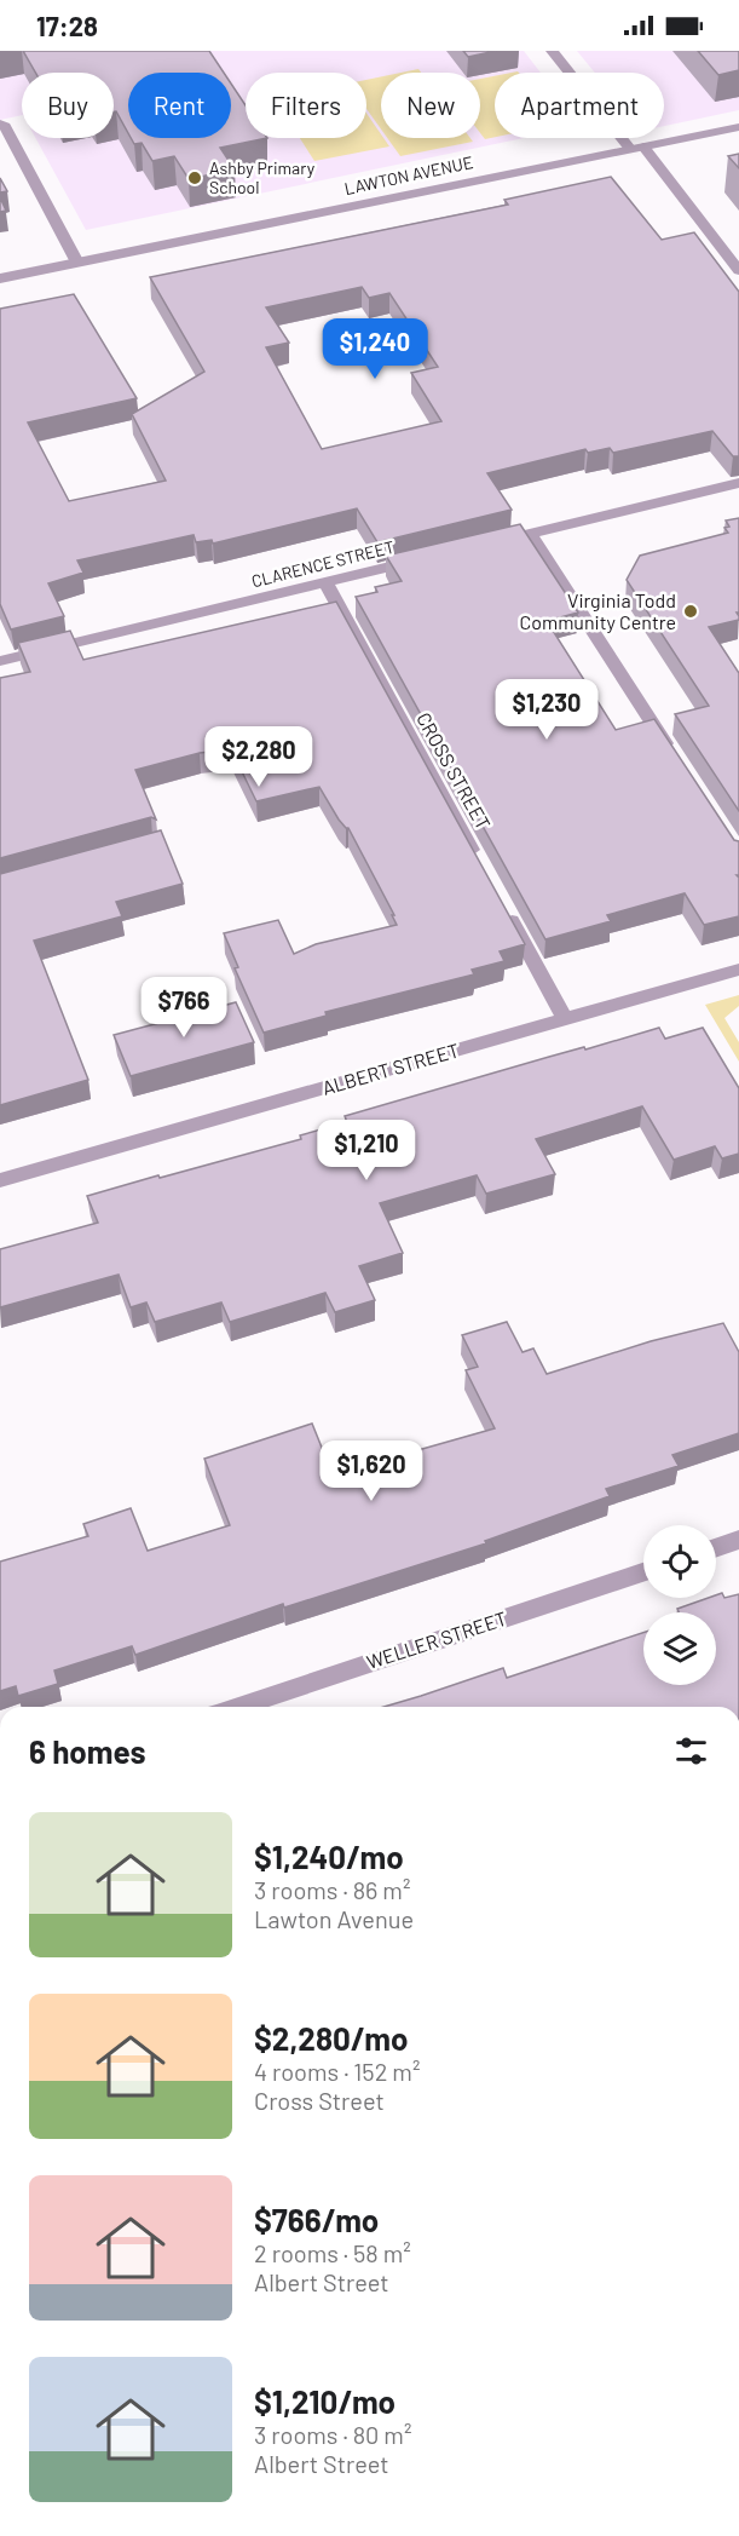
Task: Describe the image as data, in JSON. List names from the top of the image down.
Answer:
{
  "streets": {
    "street": [
      "LAWTON AVENUE",
      "CLARENCE STREET",
      "CROSS STREET",
      "ALBERT STREET",
      "WELLER STREET"
    ]
  },
  "crossings": [
    ["CLARENCE STREET", "CROSS STREET"]
  ],
  "places": ["Ashby Primary School", "Virginia Todd Community Centre"],
  "page": {
    "status": "17:28",
    "chip": [
      "Buy",
      "Rent",
      "Filters",
      "New",
      "Apartment"
    ],
    "price": [
      "$1,240",
      "$1,230",
      "$2,280",
      "$766",
      "$1,210",
      "$1,620"
    ],
    "heading": "6 homes",
    "list": [
      {
        "name": "$1,240/mo",
        "note": "3 rooms · 86 m² · Lawton Avenue"
      },
      {
        "name": "$2,280/mo",
        "note": "4 rooms · 152 m² · Cross Street"
      },
      {
        "name": "$766/mo",
        "note": "2 rooms · 58 m² · Albert Street"
      },
      {
        "name": "$1,210/mo",
        "note": "3 rooms · 80 m² · Albert Street"
      }
    ]
  }
}
